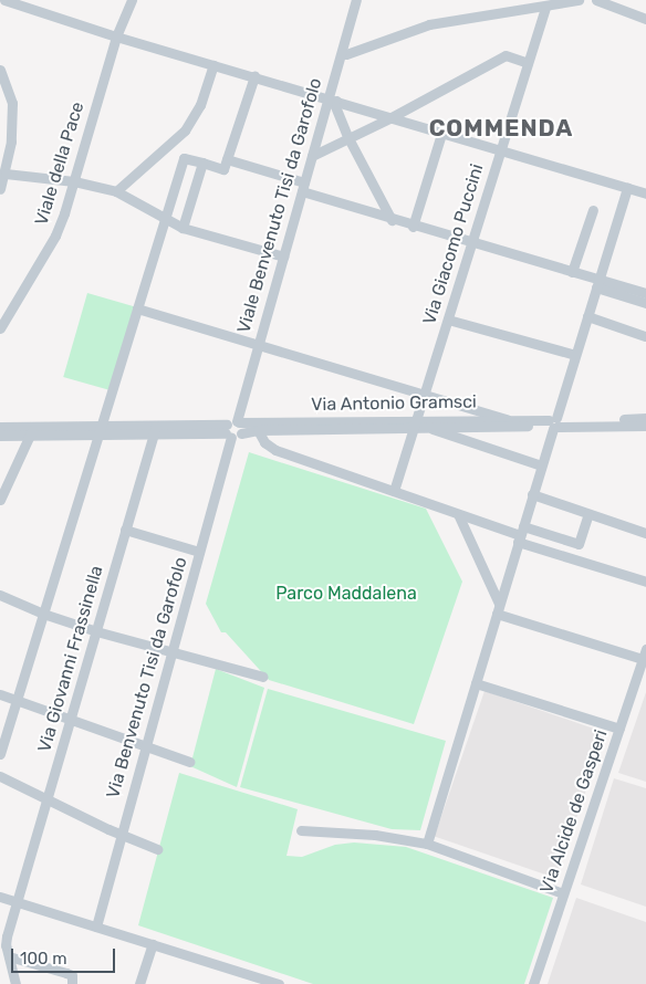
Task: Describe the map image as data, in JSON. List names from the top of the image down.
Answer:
{
  "streets": {
    "street": [
      "Viale della Pace",
      "Viale Benvenuto Tisi da Garofolo",
      "Via Giacomo Puccini",
      "Via Antonio Gramsci",
      "Via Giovanni Frassinella",
      "Via Benvenuto Tisi da Garofolo",
      "Via Alcide de Gasperi"
    ]
  },
  "crossings": [
    ["Viale Benvenuto Tisi da Garofolo", "Via Antonio Gramsci"],
    ["Viale Benvenuto Tisi da Garofolo", "Via Benvenuto Tisi da Garofolo"],
    ["Via Giacomo Puccini", "Via Antonio Gramsci"],
    ["Via Antonio Gramsci", "Via Giovanni Frassinella"],
    ["Via Antonio Gramsci", "Via Benvenuto Tisi da Garofolo"]
  ],
  "districts": ["COMMENDA"],
  "parks": ["Parco Maddalena"],
  "scale_bar": "100 m"
}
